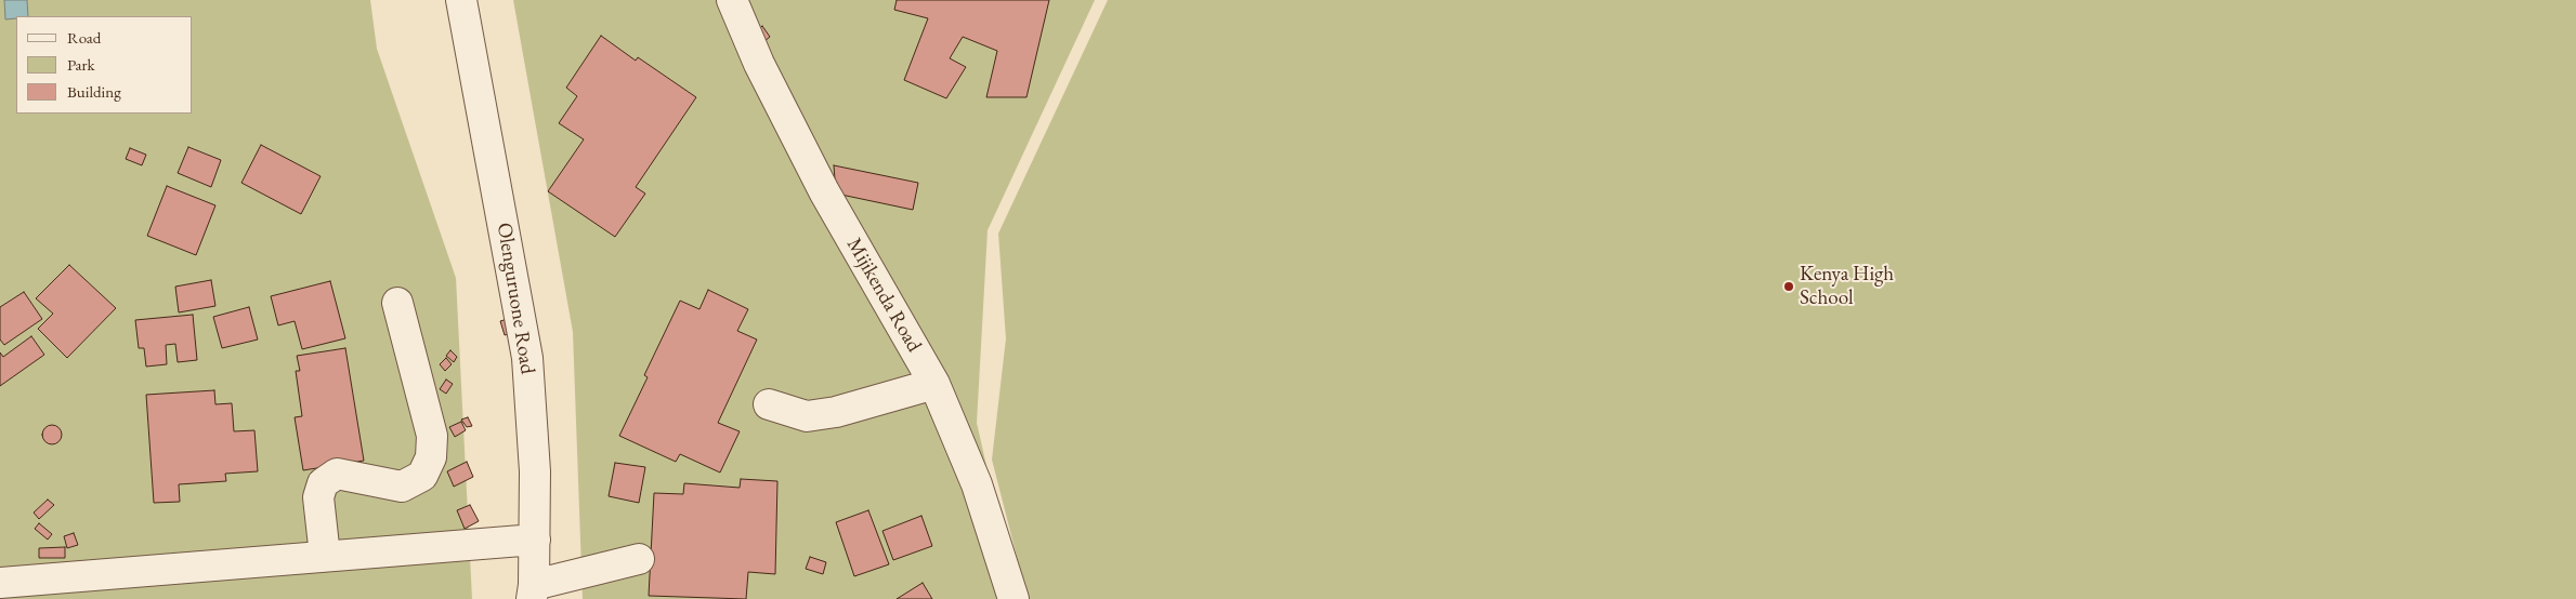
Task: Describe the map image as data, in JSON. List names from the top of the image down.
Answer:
{
  "streets": {
    "street": ["Mijikenda Road", "Olenguruone Road"]
  },
  "places": ["Kenya High School"],
  "legend": ["Road", "Park", "Building"]
}
